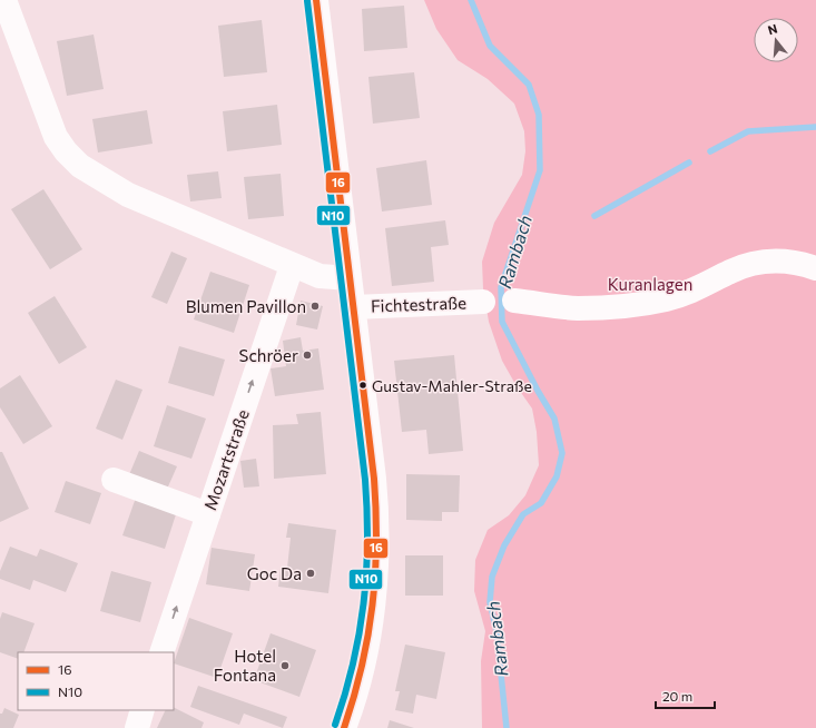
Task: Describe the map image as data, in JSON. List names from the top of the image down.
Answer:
{
  "streets": {
    "street": ["Fichtestraße", "Mozartstraße"]
  },
  "water": ["Rambach"],
  "parks": ["Kuranlagen"],
  "places": [
    "Blumen Pavillon",
    "Schröer",
    "Gustav-Mahler-Straße",
    "Goc Da",
    "Hotel Fontana"
  ],
  "lines": ["transit line 16", "transit line N10"],
  "legend": ["16", "N10"],
  "scale_bar": "20 m",
  "north": "top"
}
